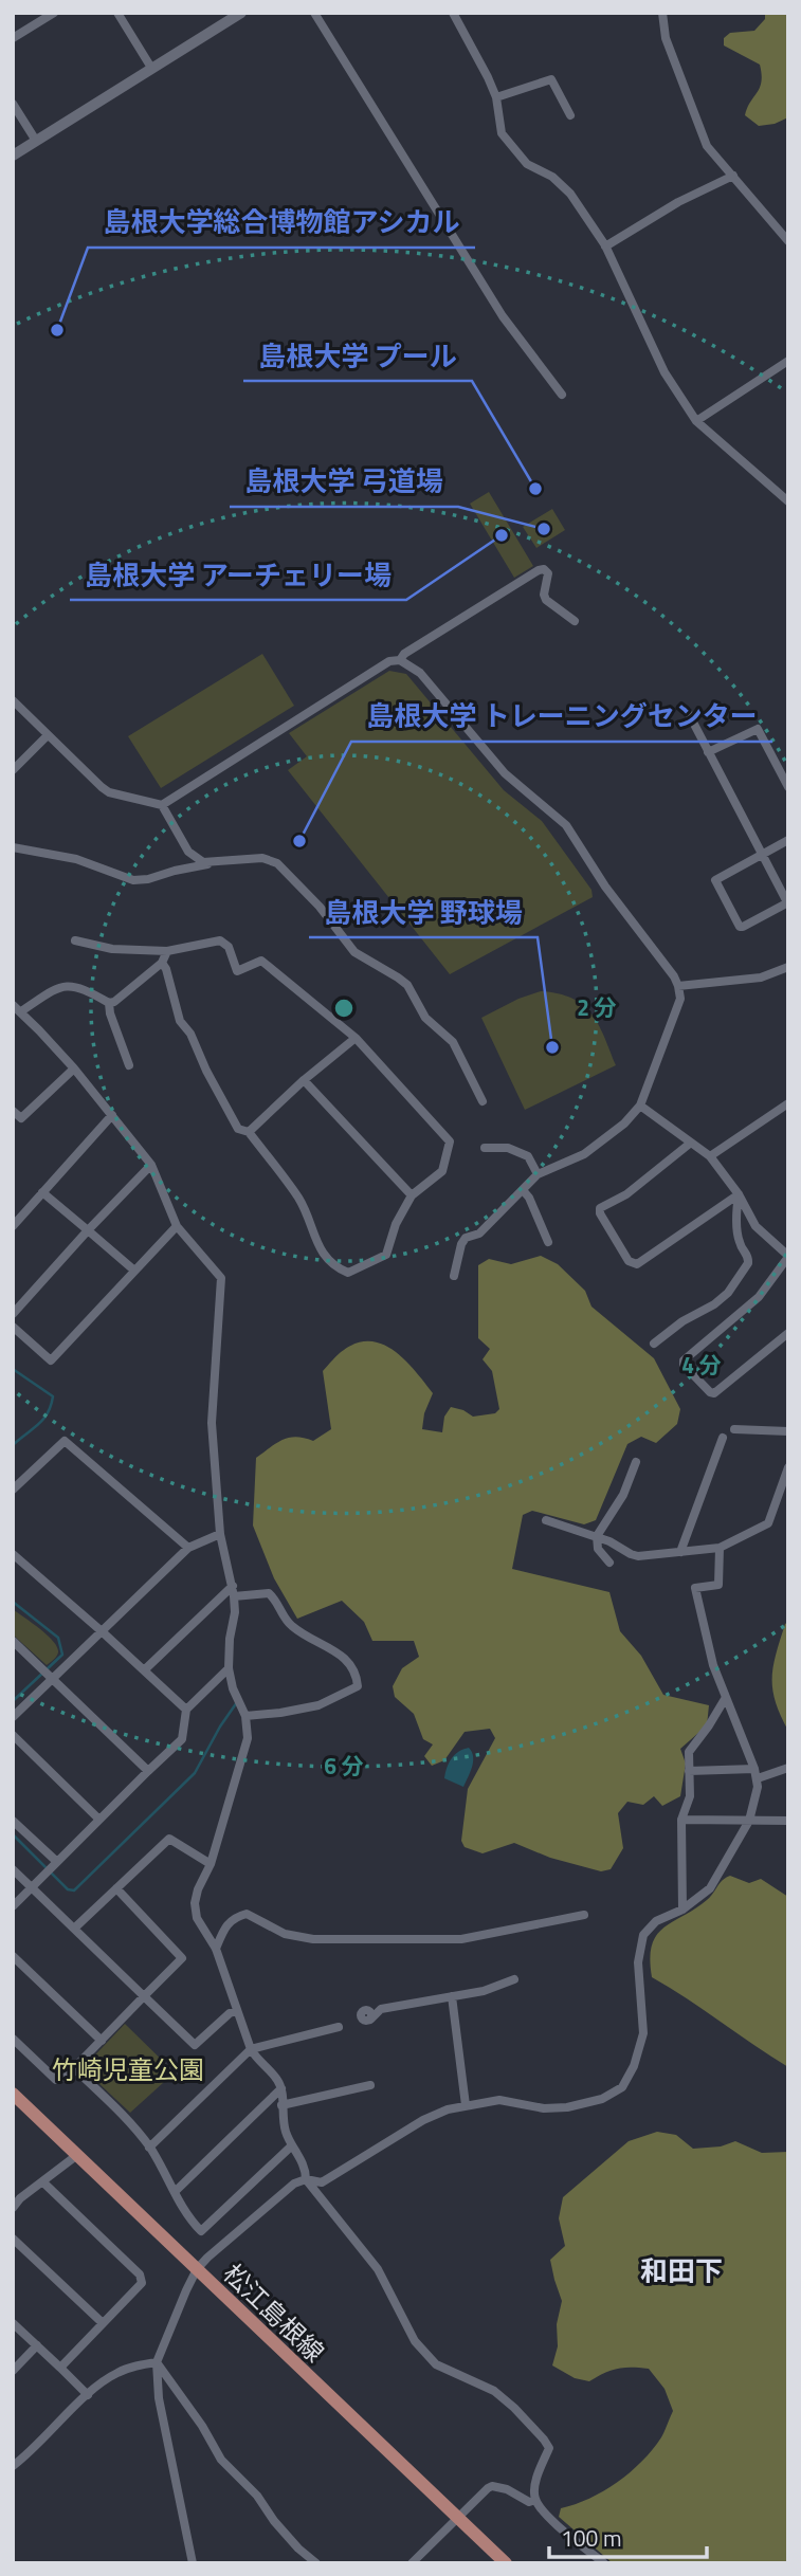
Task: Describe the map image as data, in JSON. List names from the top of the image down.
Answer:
{
  "streets": {
    "main road": ["松江島根線"]
  },
  "districts": ["和田下"],
  "parks": ["竹崎児童公園"],
  "places": [
    "島根大学総合博物館アシカル",
    "島根大学 プール",
    "島根大学 弓道場",
    "島根大学 アーチェリー場",
    "島根大学 トレーニングセンター",
    "島根大学 野球場"
  ],
  "scale_bar": "100 m",
  "rings": ["2 分", "4 分", "6 分"]
}
